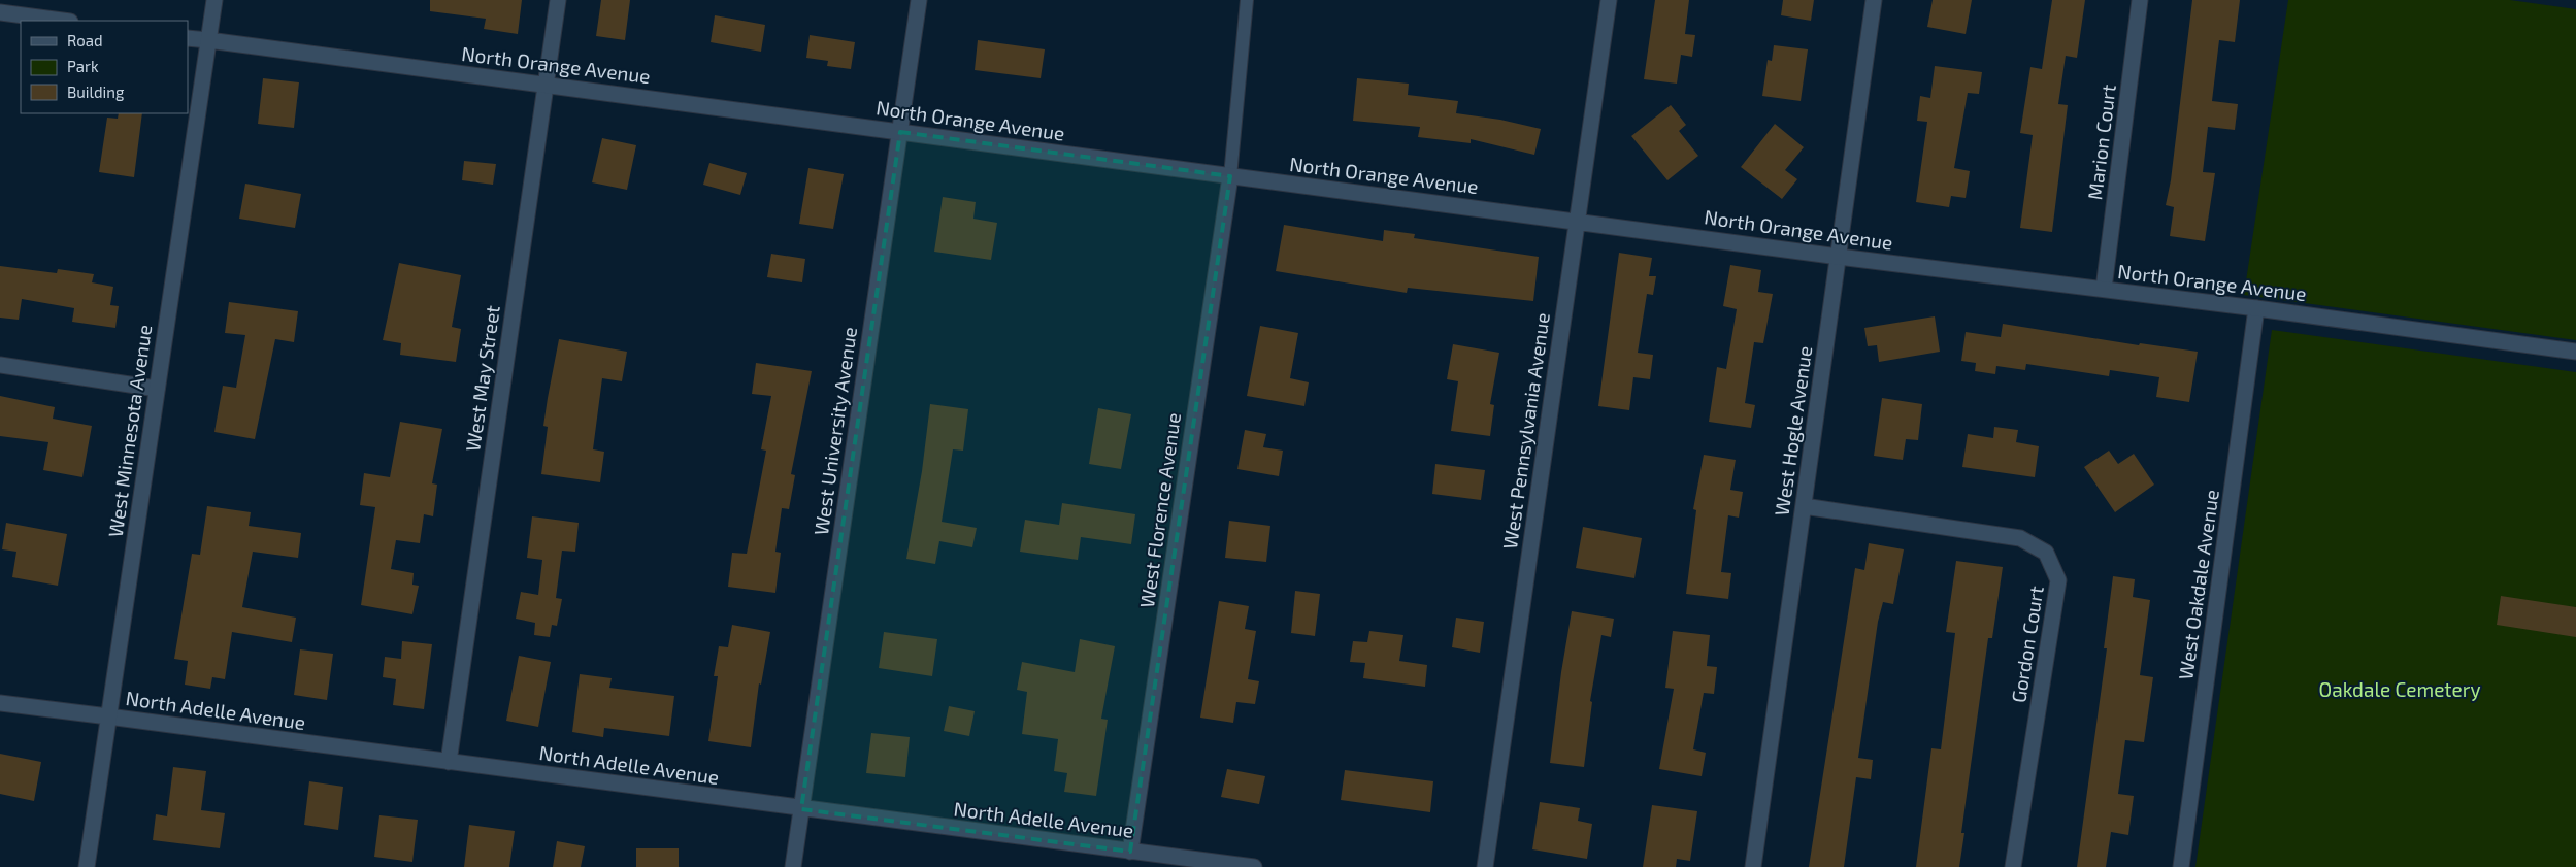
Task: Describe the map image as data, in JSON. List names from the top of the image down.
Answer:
{
  "streets": {
    "street": [
      "North Orange Avenue",
      "Marion Court",
      "West May Street",
      "West Minnesota Avenue",
      "West University Avenue",
      "West Pennsylvania Avenue",
      "West Hogle Avenue",
      "West Florence Avenue",
      "West Oakdale Avenue",
      "Gordon Court",
      "North Adelle Avenue"
    ]
  },
  "crossings": [
    ["North Orange Avenue", "Marion Court"],
    ["North Orange Avenue", "West May Street"],
    ["North Orange Avenue", "West Minnesota Avenue"],
    ["North Orange Avenue", "West University Avenue"],
    ["North Orange Avenue", "West Pennsylvania Avenue"],
    ["North Orange Avenue", "West Hogle Avenue"],
    ["North Orange Avenue", "West Florence Avenue"],
    ["North Orange Avenue", "West Oakdale Avenue"],
    ["West May Street", "North Adelle Avenue"],
    ["West Minnesota Avenue", "North Adelle Avenue"],
    ["West University Avenue", "North Adelle Avenue"],
    ["West Hogle Avenue", "Gordon Court"],
    ["West Florence Avenue", "North Adelle Avenue"]
  ],
  "parks": ["Oakdale Cemetery"],
  "legend": ["Road", "Park", "Building"]
}
